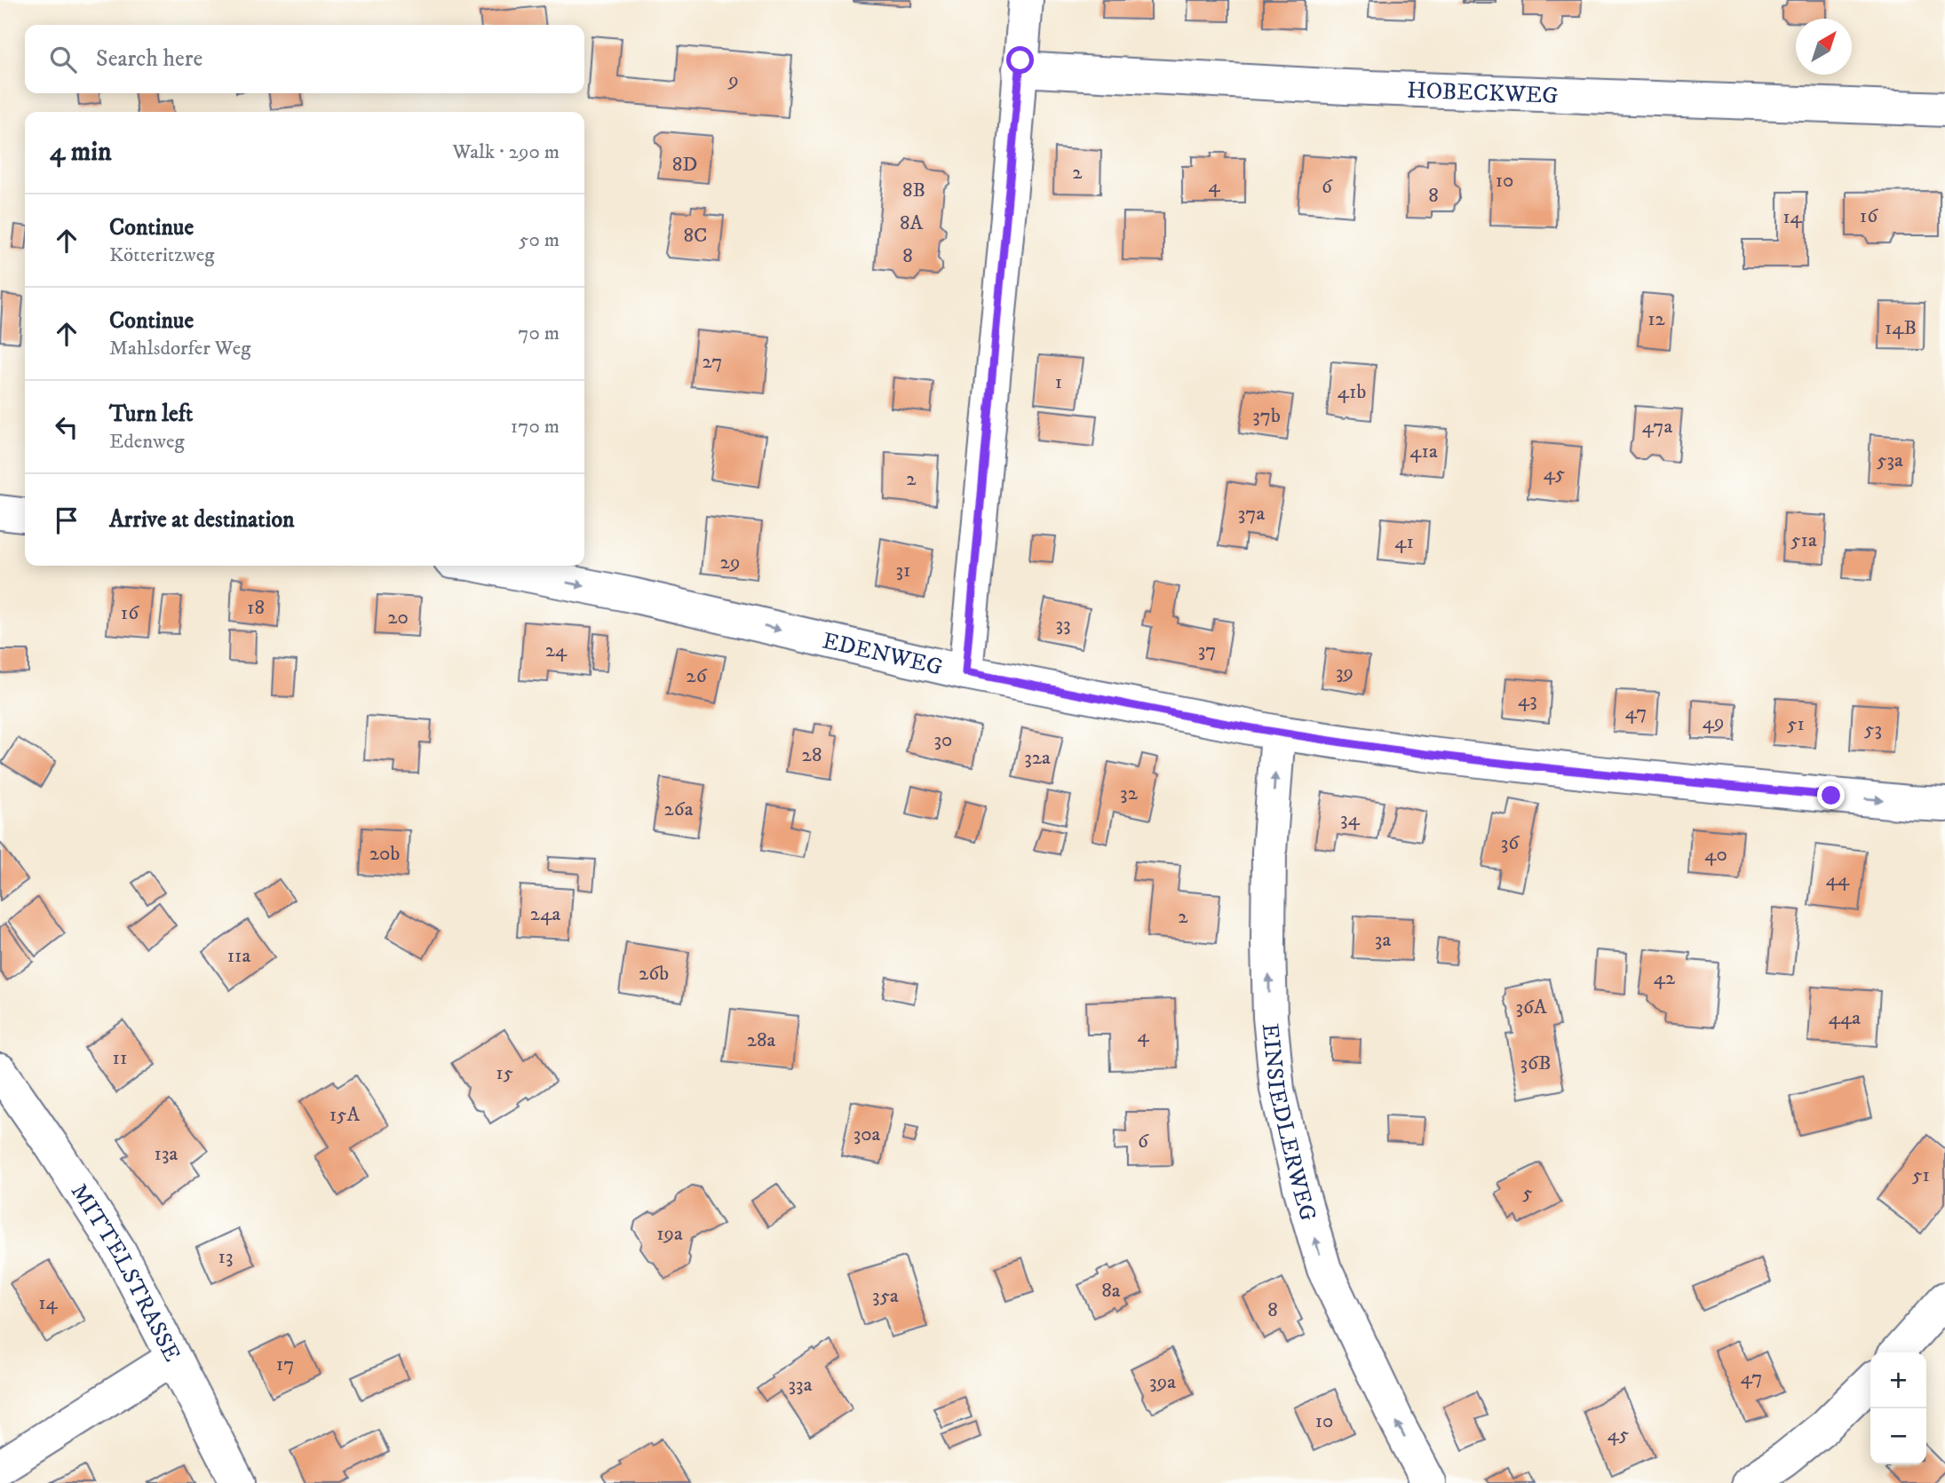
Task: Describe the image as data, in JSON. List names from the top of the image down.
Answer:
{
  "streets": {
    "street": [
      "HOBECKWEG",
      "EDENWEG",
      "EINSIEDLERWEG",
      "MITTELSTRASSE"
    ]
  },
  "crossings": [
    ["EDENWEG", "EINSIEDLERWEG"]
  ],
  "one_way": ["EDENWEG", "EINSIEDLERWEG"],
  "house_numbers": [
    "9",
    "8D",
    "2",
    "10",
    "4",
    "6",
    "8B",
    "8",
    "16",
    "14",
    "8A",
    "8C",
    "8",
    "12",
    "14B",
    "27",
    "1",
    "41b",
    "37b",
    "47a",
    "41a",
    "53a",
    "45",
    "2",
    "37a",
    "51a",
    "41",
    "29",
    "31",
    "18",
    "16",
    "20",
    "33",
    "24",
    "37",
    "39",
    "26",
    "43",
    "47",
    "49",
    "51",
    "53",
    "30",
    "28",
    "32a",
    "32",
    "26a",
    "34",
    "36",
    "20b",
    "40",
    "44",
    "24a",
    "2",
    "3a",
    "11a",
    "26b",
    "42",
    "36A",
    "44a",
    "4",
    "28a",
    "11",
    "36B",
    "15",
    "15A",
    "30a",
    "6",
    "13a",
    "51",
    "5",
    "19a",
    "13",
    "8a",
    "35a",
    "14",
    "8",
    "17",
    "47",
    "39a",
    "33a",
    "10",
    "45"
  ],
  "north": "top right",
  "page": {
    "search": "Search here",
    "heading": ["4 min", "Walk · 290 m"],
    "list": [
      ["Continue", "Kötteritzweg", "50 m"],
      ["Continue", "Mahlsdorfer Weg", "70 m"],
      ["Turn left", "Edenweg", "170 m"],
      "Arrive at destination"
    ],
    "map_buttons": ["+", "−"]
  }
}
